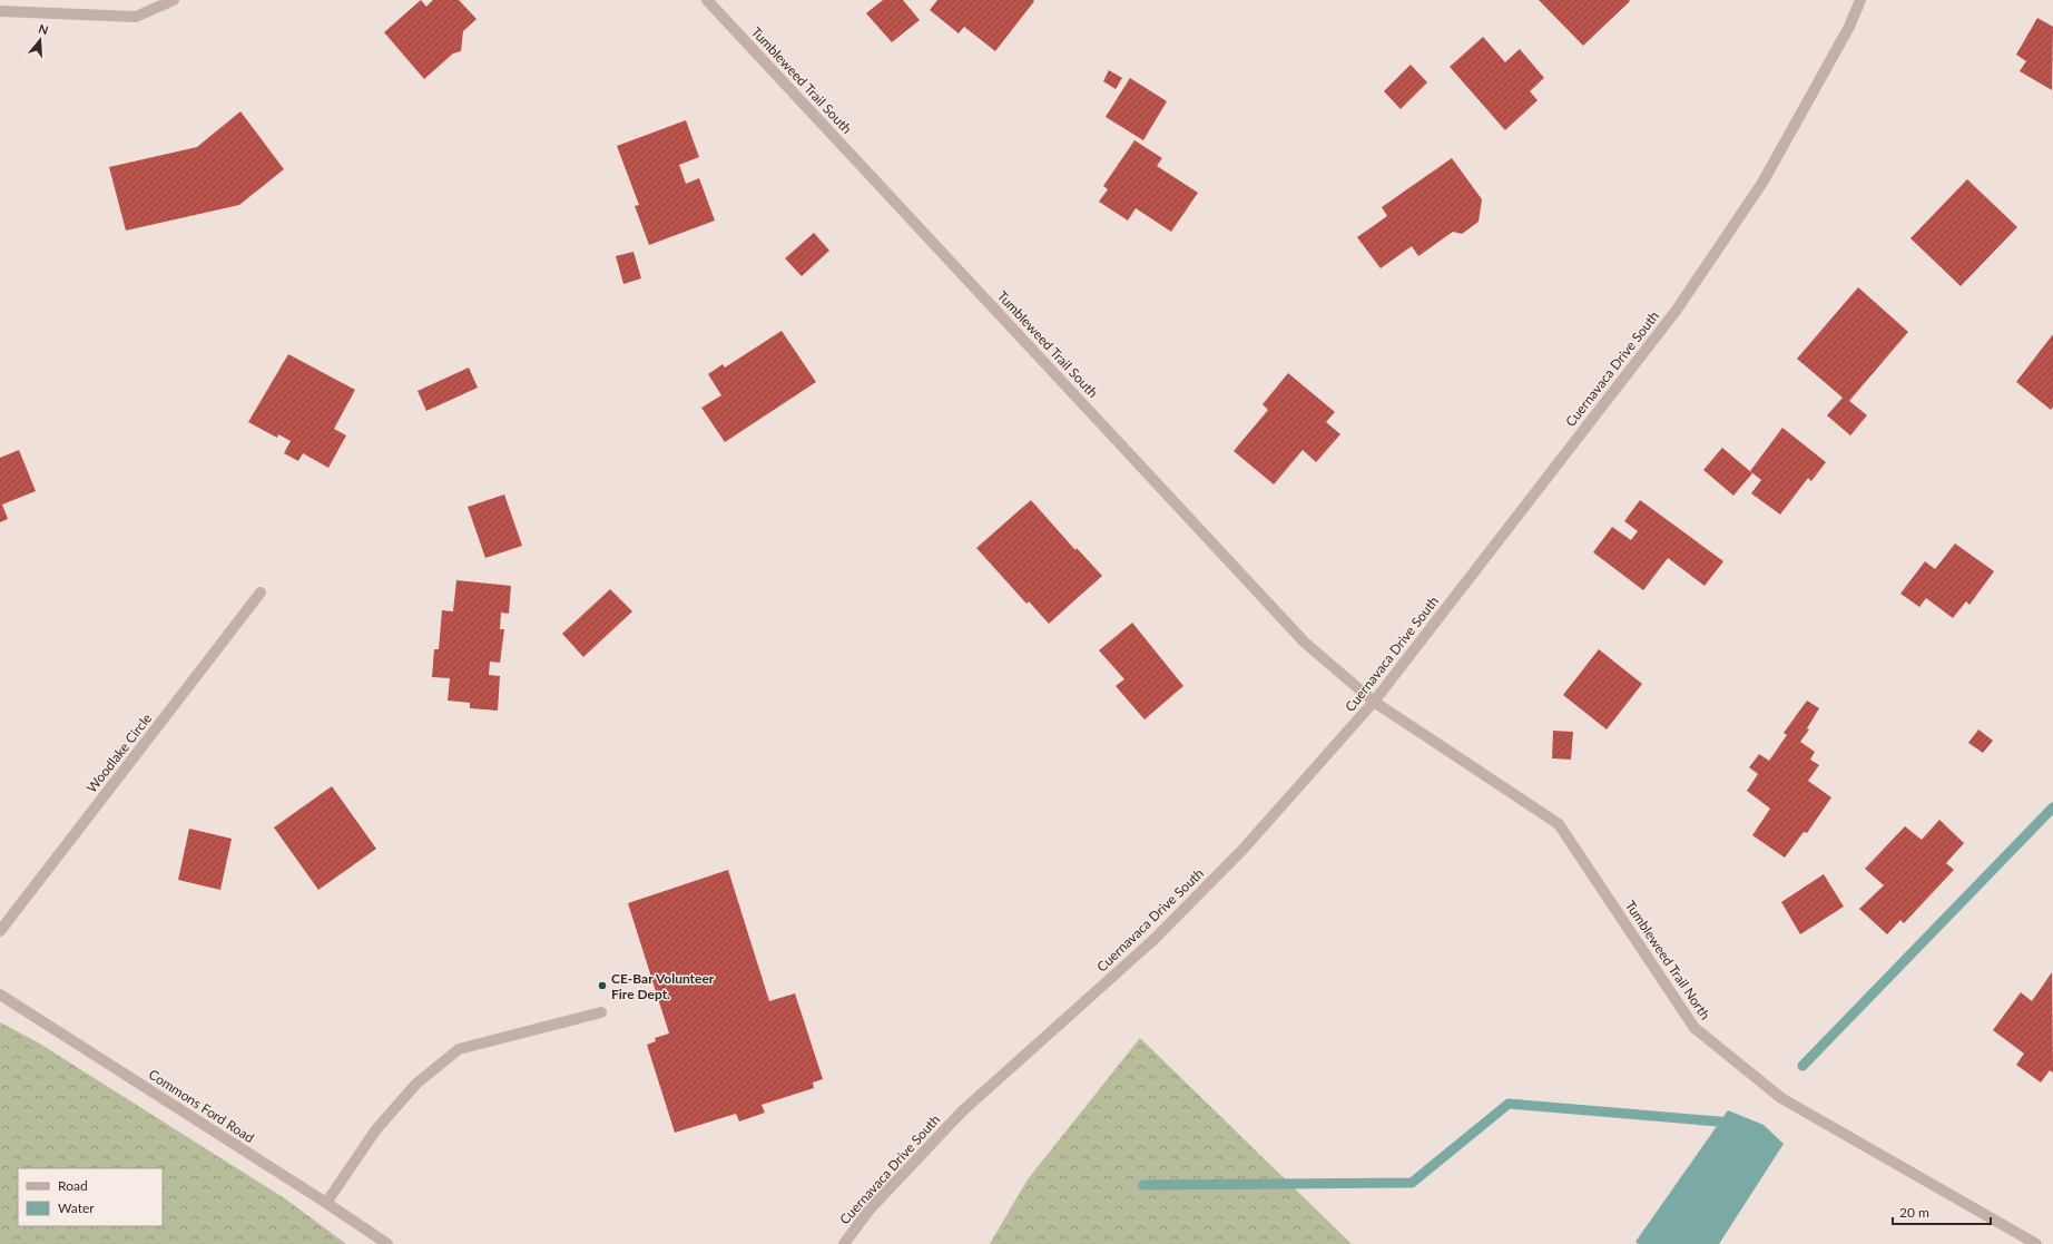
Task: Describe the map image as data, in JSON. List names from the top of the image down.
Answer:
{
  "streets": {
    "street": [
      "Tumbleweed Trail South",
      "Cuernavaca Drive South",
      "Woodlake Circle",
      "Tumbleweed Trail North",
      "Commons Ford Road"
    ]
  },
  "crossings": [
    ["Tumbleweed Trail South", "Cuernavaca Drive South"],
    ["Tumbleweed Trail South", "Tumbleweed Trail North"],
    ["Cuernavaca Drive South", "Tumbleweed Trail North"]
  ],
  "places": ["CE-Bar Volunteer Fire Dept."],
  "legend": ["Road", "Water"],
  "scale_bar": "20 m",
  "north": "top"
}
